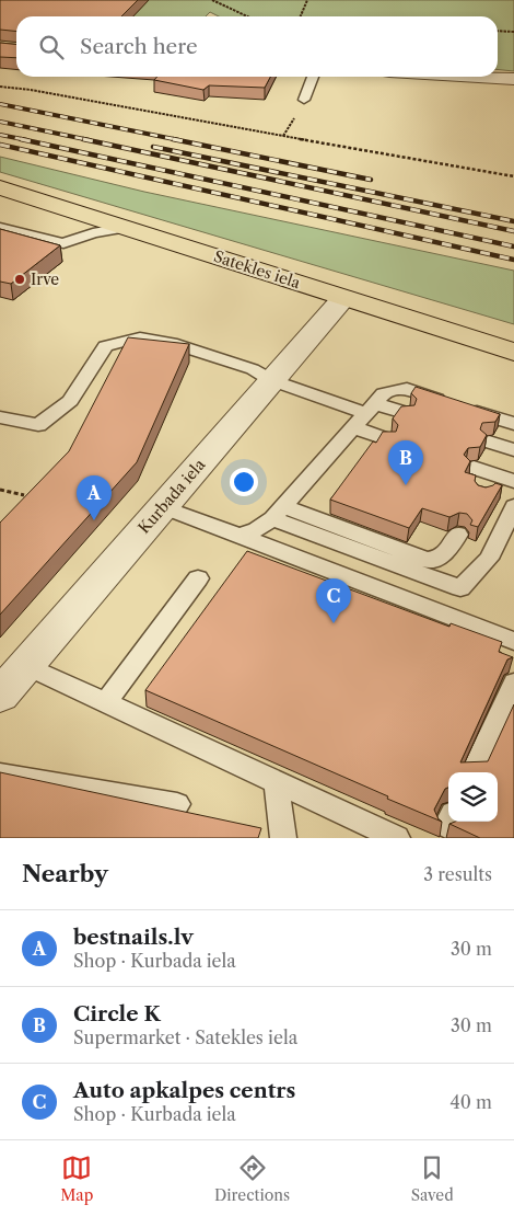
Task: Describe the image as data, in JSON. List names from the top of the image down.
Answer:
{
  "streets": {
    "main road": ["Satekles iela"],
    "street": ["Kurbada iela"]
  },
  "crossings": [
    ["Satekles iela", "Kurbada iela"]
  ],
  "places": ["Irve"],
  "page": {
    "search": "Search here",
    "pins": ["B", "A", "C"],
    "heading": ["Nearby", "3 results"],
    "list": [
      {
        "mark": "A",
        "name": "bestnails.lv",
        "note": "Shop · Kurbada iela",
        "value": "30 m"
      },
      {
        "mark": "B",
        "name": "Circle K",
        "note": "Supermarket · Satekles iela",
        "value": "30 m"
      },
      {
        "mark": "C",
        "name": "Auto apkalpes centrs",
        "note": "Shop · Kurbada iela",
        "value": "40 m"
      }
    ],
    "nav": ["Map", "Directions", "Saved"]
  }
}
